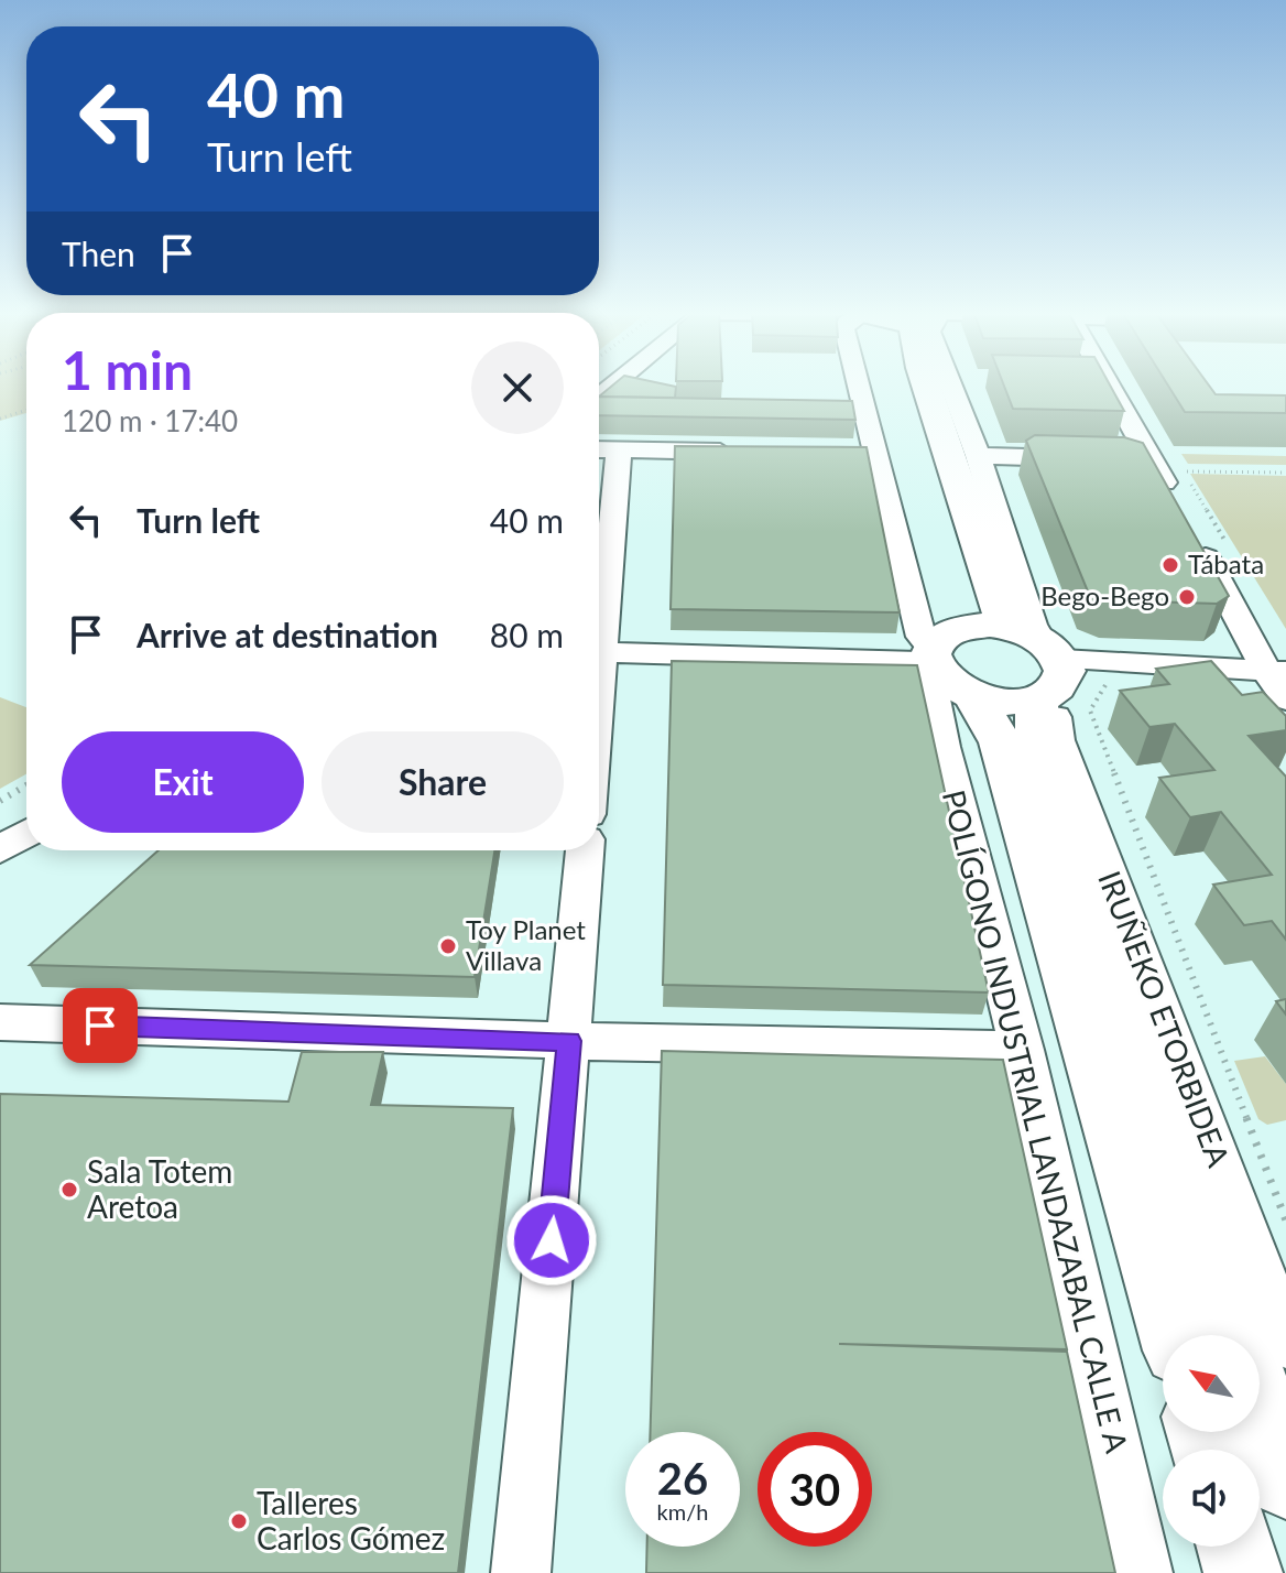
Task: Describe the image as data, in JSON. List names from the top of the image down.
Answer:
{
  "streets": {
    "main road": ["IRUÑEKO ETORBIDEA"],
    "street": ["POLÍGONO INDUSTRIAL LANDAZABAL CALLE A"]
  },
  "places": [
    "Tábata",
    "Bego-Bego",
    "Toy Planet Villava",
    "Sala Totem Aretoa",
    "Talleres Carlos Gómez"
  ],
  "north": "top left",
  "page": {
    "turn": ["40 m", "Turn left"],
    "then": "Then",
    "heading": ["1 min", "120 m · 17:40"],
    "list": [
      {
        "name": "Turn left",
        "value": "40 m"
      },
      {
        "name": "Arrive at destination",
        "value": "80 m"
      }
    ],
    "buttons": ["Exit", "Share"],
    "speed": "26 km/h",
    "limit": "30"
  }
}
